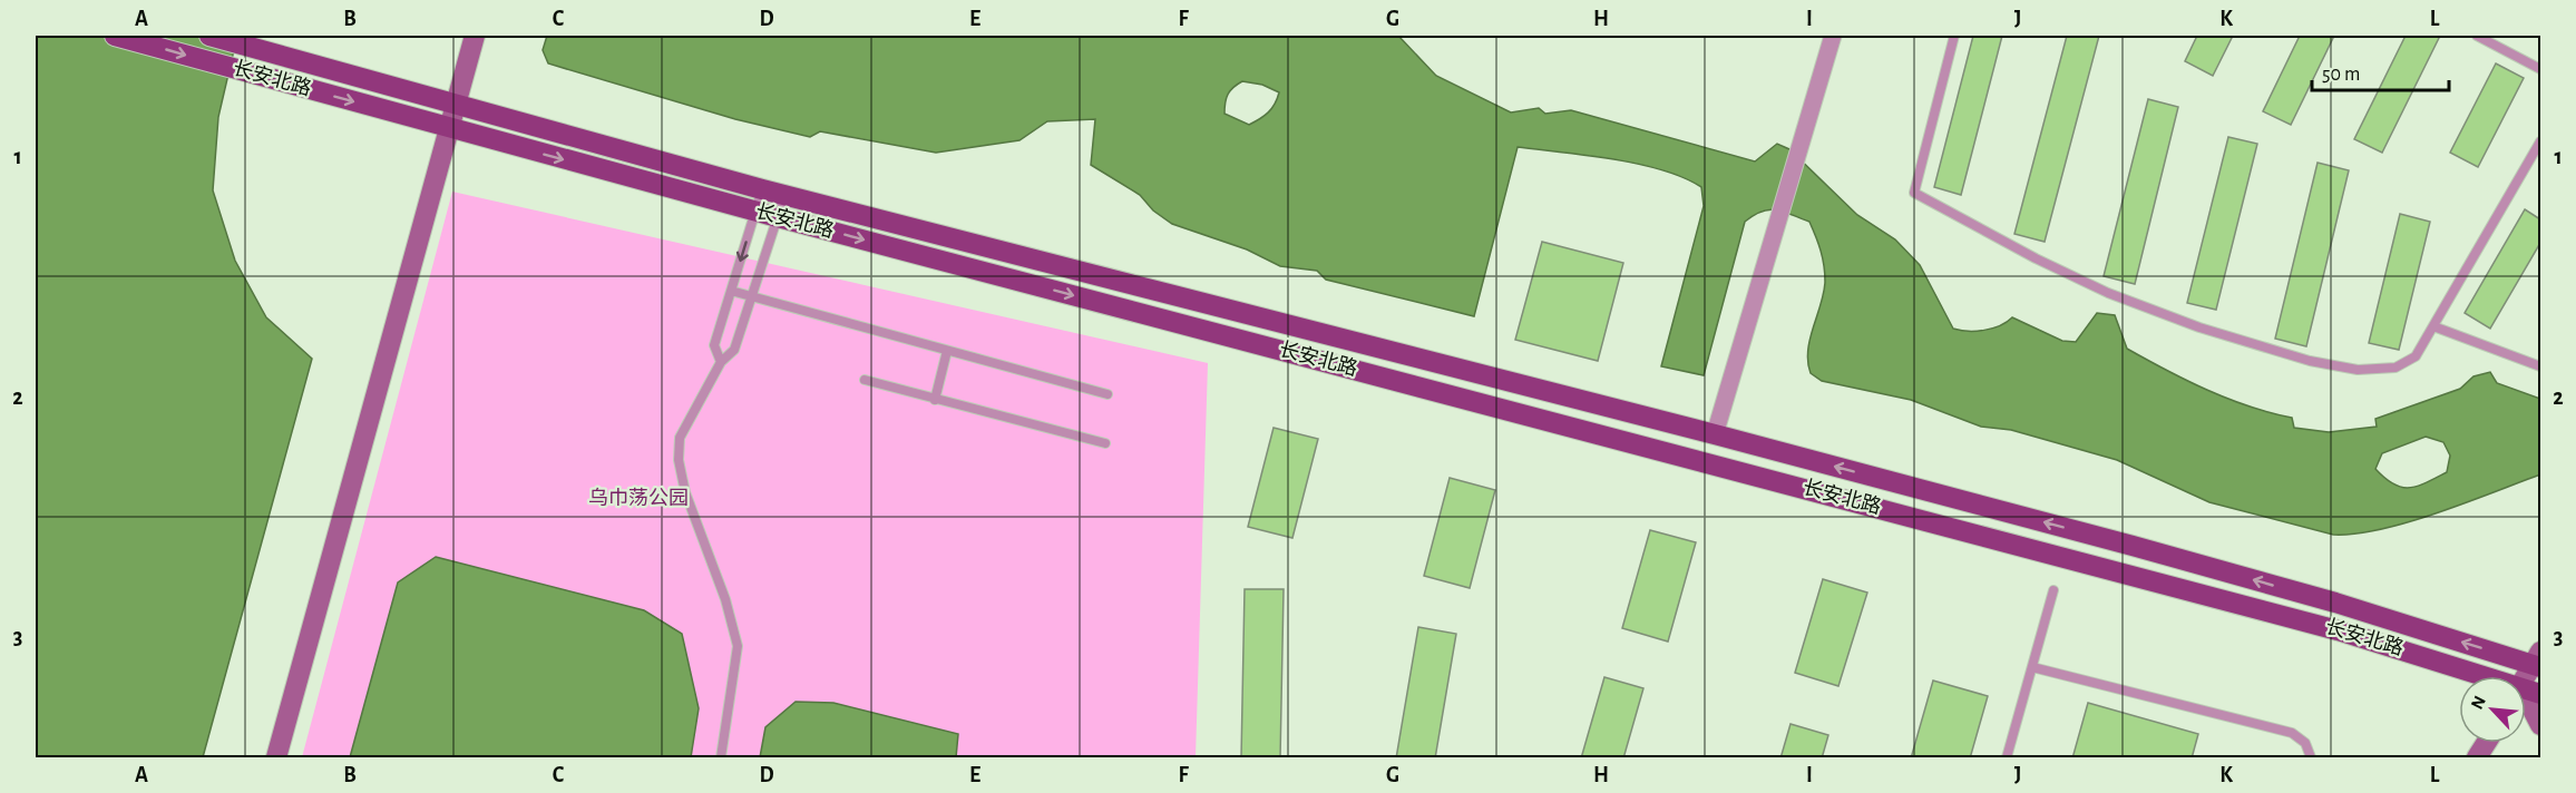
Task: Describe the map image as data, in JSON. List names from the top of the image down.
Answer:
{
  "streets": {
    "main road": ["长安北路"]
  },
  "parks": ["乌巾荡公园"],
  "scale_bar": "50 m",
  "north": "top left",
  "grid": {
    "columns": [
      "A",
      "B",
      "C",
      "D",
      "E",
      "F",
      "G",
      "H",
      "I",
      "J",
      "K",
      "L"
    ],
    "rows": ["1", "2", "3"]
  }
}
